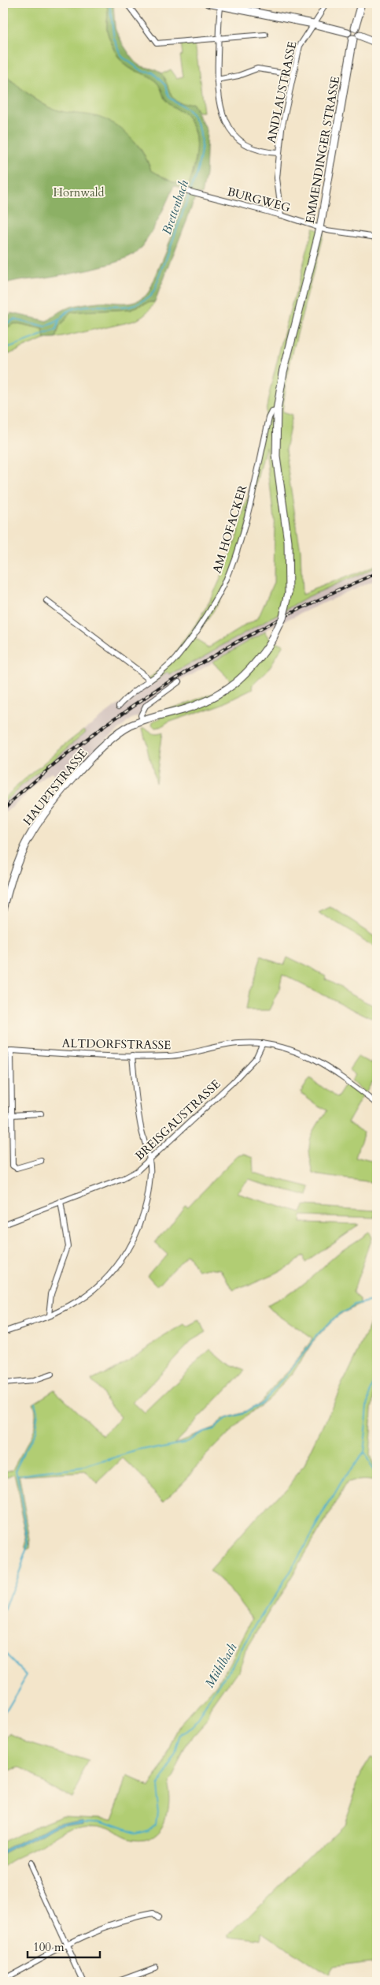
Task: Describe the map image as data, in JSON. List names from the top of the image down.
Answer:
{
  "streets": {
    "main road": ["EMMENDINGER STRASSE", "HAUPTSTRASSE"],
    "street": [
      "ANDLAUSTRASSE",
      "BURGWEG",
      "AM HOFACKER",
      "ALTDORFSTRASSE",
      "BREISGAUSTRASSE"
    ]
  },
  "crossings": [
    ["ANDLAUSTRASSE", "BURGWEG"],
    ["EMMENDINGER STRASSE", "BURGWEG"],
    ["EMMENDINGER STRASSE", "AM HOFACKER"],
    ["EMMENDINGER STRASSE", "HAUPTSTRASSE"],
    ["AM HOFACKER", "HAUPTSTRASSE"],
    ["ALTDORFSTRASSE", "BREISGAUSTRASSE"]
  ],
  "water": ["Brettenbach", "Mühlbach"],
  "parks": ["Hornwald"],
  "scale_bar": "100 m"
}
